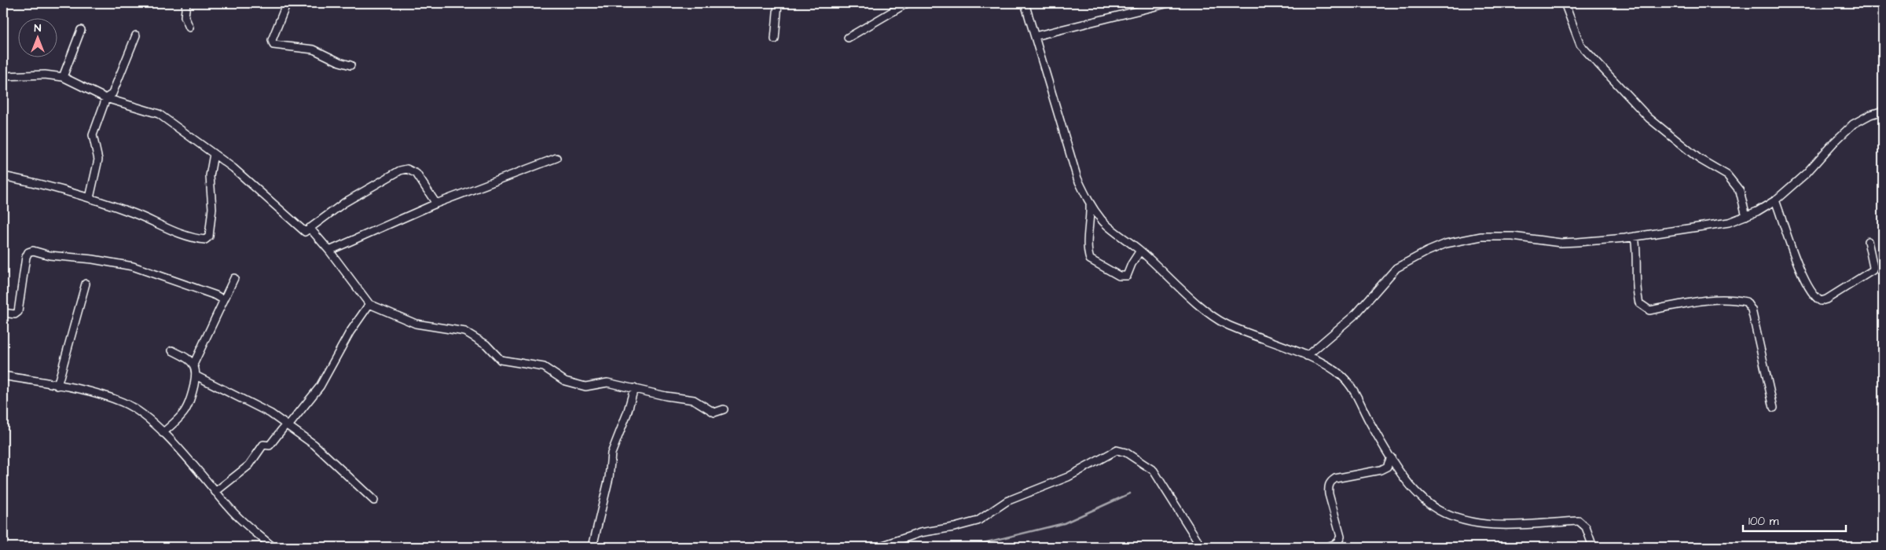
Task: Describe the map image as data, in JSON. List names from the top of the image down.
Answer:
{
  "scale_bar": "100 m",
  "north": "top"
}
